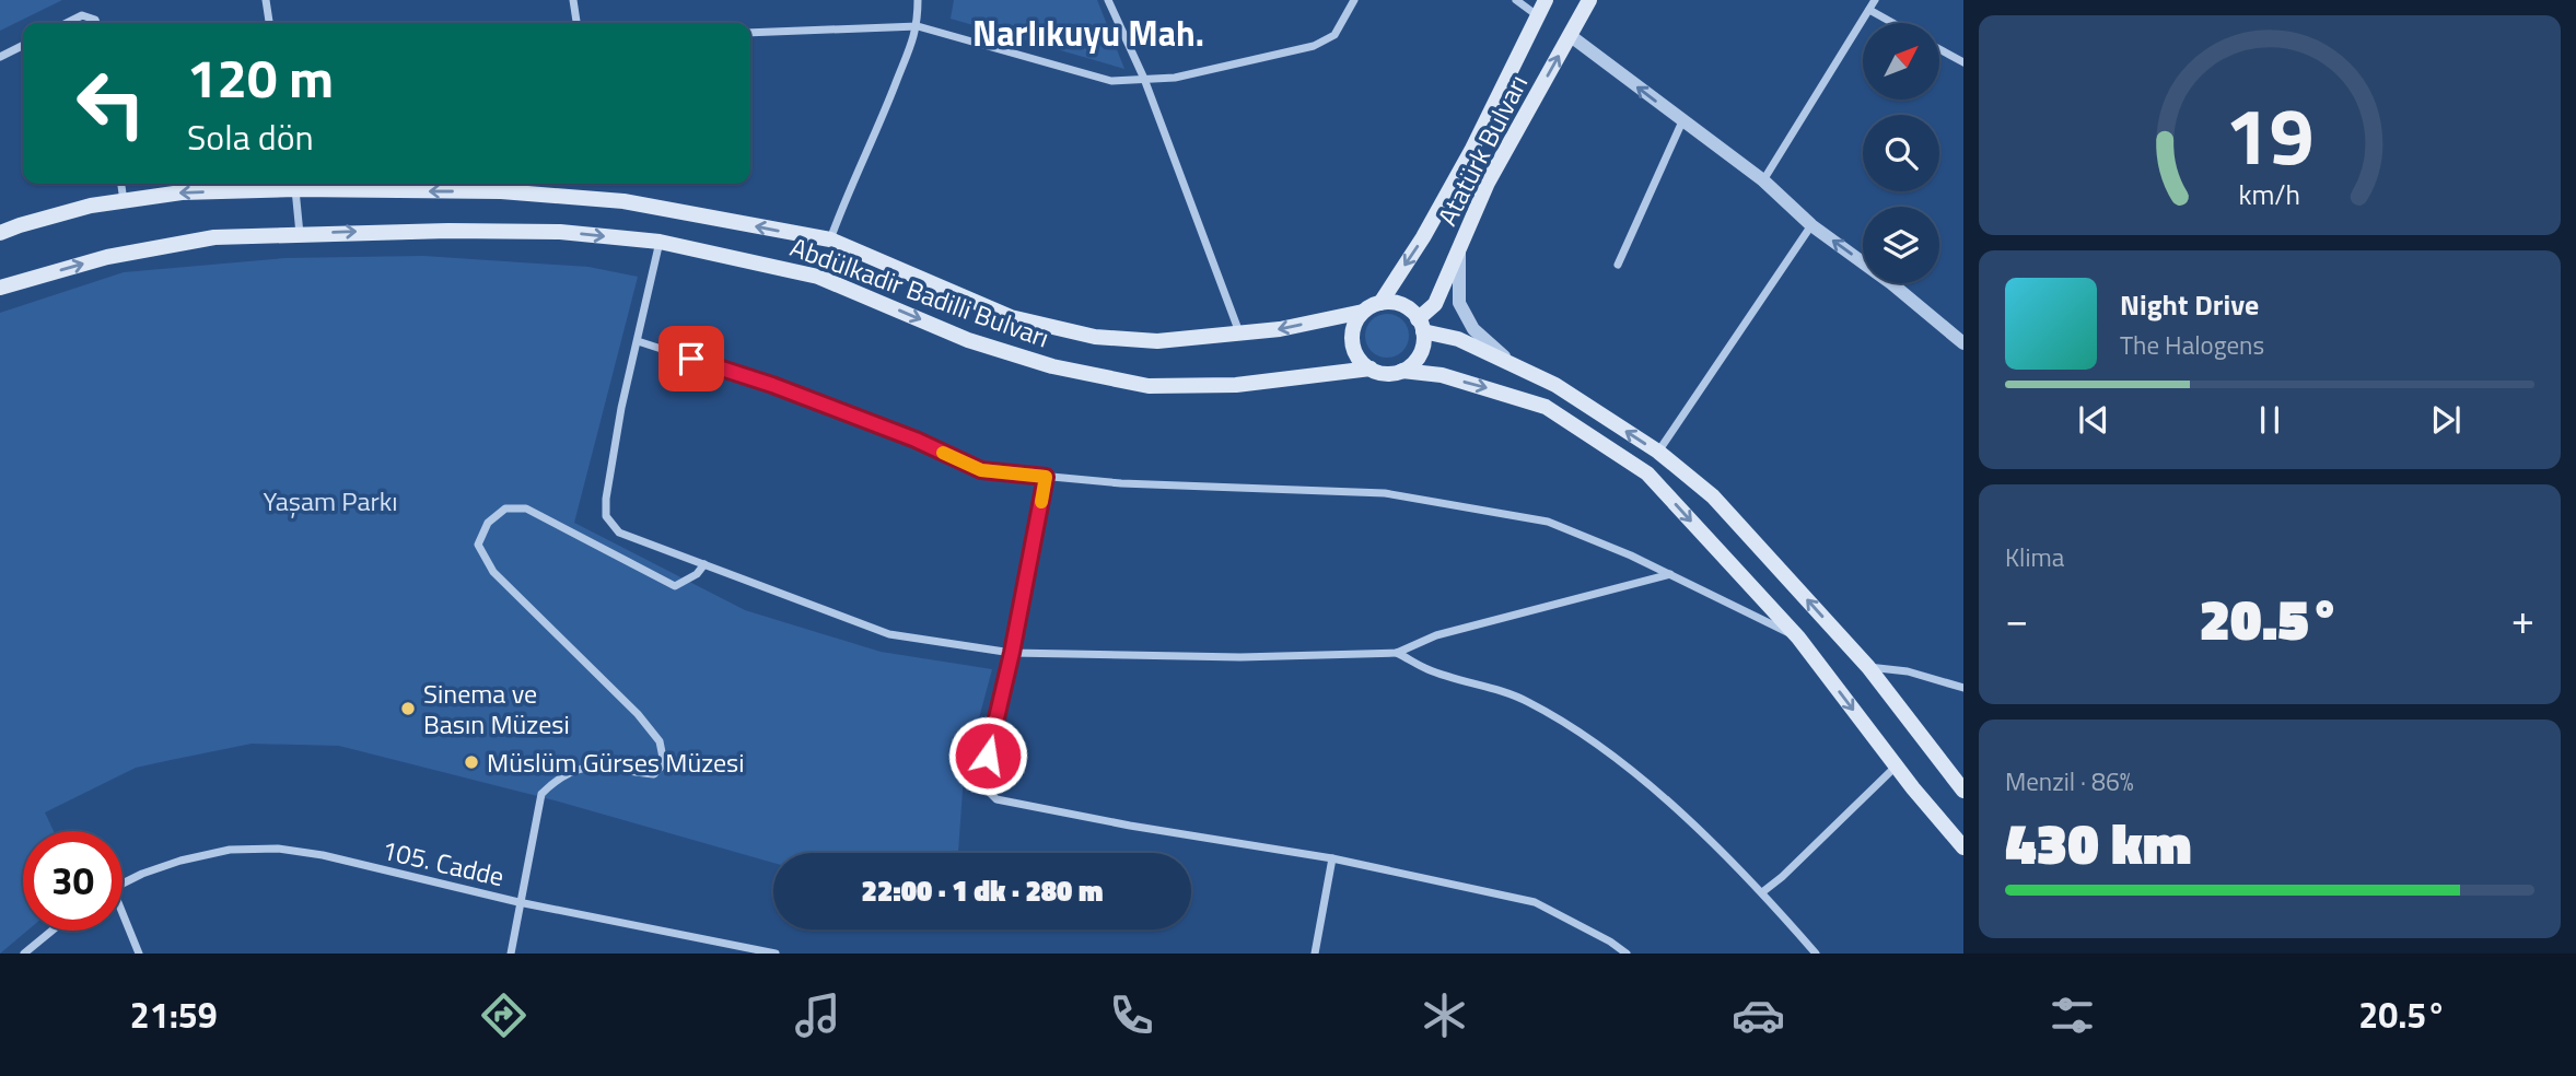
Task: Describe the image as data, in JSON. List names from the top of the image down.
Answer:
{
  "streets": {
    "main road": ["Atatürk Bulvarı", "Abdülkadir Badilli Bulvarı"],
    "street": ["105. Cadde"]
  },
  "crossings": [
    ["Atatürk Bulvarı", "Abdülkadir Badilli Bulvarı"]
  ],
  "districts": ["Narlıkuyu Mah."],
  "parks": ["Yaşam Parkı"],
  "places": ["Sinema ve Basın Müzesi", "Müslüm Gürses Müzesi"],
  "north": "top right",
  "page": {
    "turn": ["120 m", "Sola dön"],
    "song": ["Night Drive", "The Halogens"],
    "tile": [
      "Klima",
      ["Menzil · 86%", "430 km"]
    ],
    "heat": ["−", "20.5°", "+"],
    "limit": "30",
    "trip": "22:00 · 1 dk · 280 m",
    "tabs": ["21:59", "20.5°"],
    "gauge": ["19", "km/h"]
  }
}
